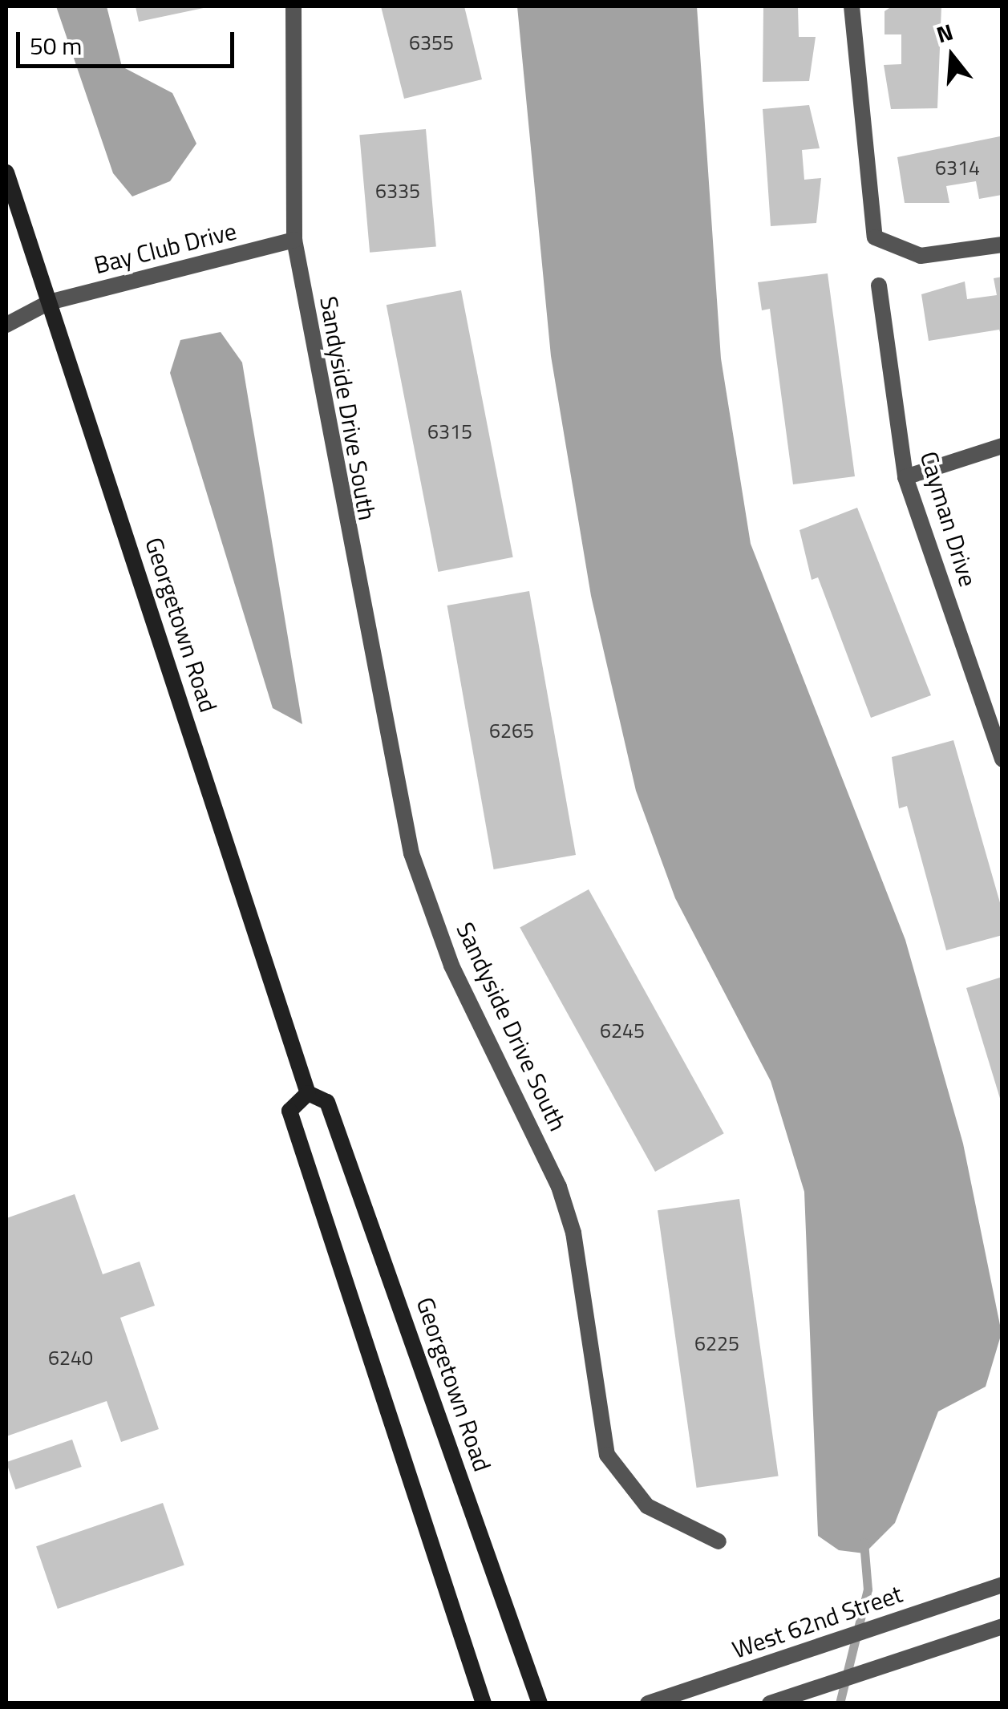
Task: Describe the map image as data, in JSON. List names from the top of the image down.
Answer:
{
  "streets": {
    "main road": ["Georgetown Road"],
    "street": [
      "Bay Club Drive",
      "Sandyside Drive South",
      "Cayman Drive",
      "West 62nd Street"
    ]
  },
  "crossings": [
    ["Bay Club Drive", "Sandyside Drive South"],
    ["Bay Club Drive", "Georgetown Road"]
  ],
  "house_numbers": [
    "6355",
    "6314",
    "6335",
    "6315",
    "6265",
    "6245",
    "6225",
    "6240"
  ],
  "scale_bar": "50 m",
  "north": "top"
}
